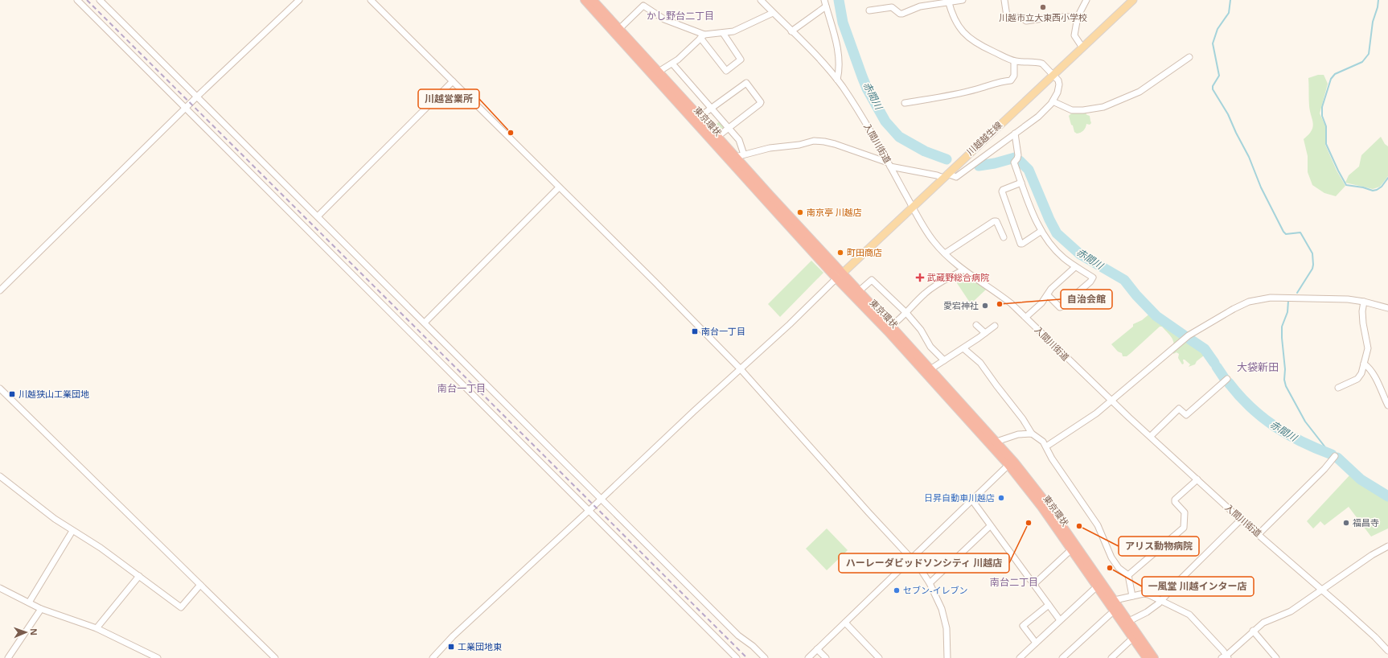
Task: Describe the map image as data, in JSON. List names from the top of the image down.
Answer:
{
  "streets": {
    "highway": ["東京環状"],
    "main road": ["川越越生線"],
    "street": ["入間川街道"]
  },
  "crossings": [
    ["東京環状", "川越越生線"],
    ["川越越生線", "入間川街道"]
  ],
  "districts": [
    "かし野台二丁目",
    "大袋新田",
    "南台一丁目",
    "南台二丁目"
  ],
  "water": ["赤間川"],
  "places": {
    "other": [
      "川越市立大東西小学校",
      "川越営業所",
      "南京亭 川越店",
      "町田商店",
      "自治会館",
      "愛宕神社",
      "日昇自動車川越店",
      "ハーレーダビッドソンシティ 川越店",
      "福昌寺",
      "アリス動物病院",
      "一風堂 川越インター店",
      "セブン-イレブン"
    ],
    "health": ["武蔵野総合病院"],
    "transit": ["南台一丁目", "川越狭山工業団地", "工業団地東"]
  },
  "north": "right"
}
